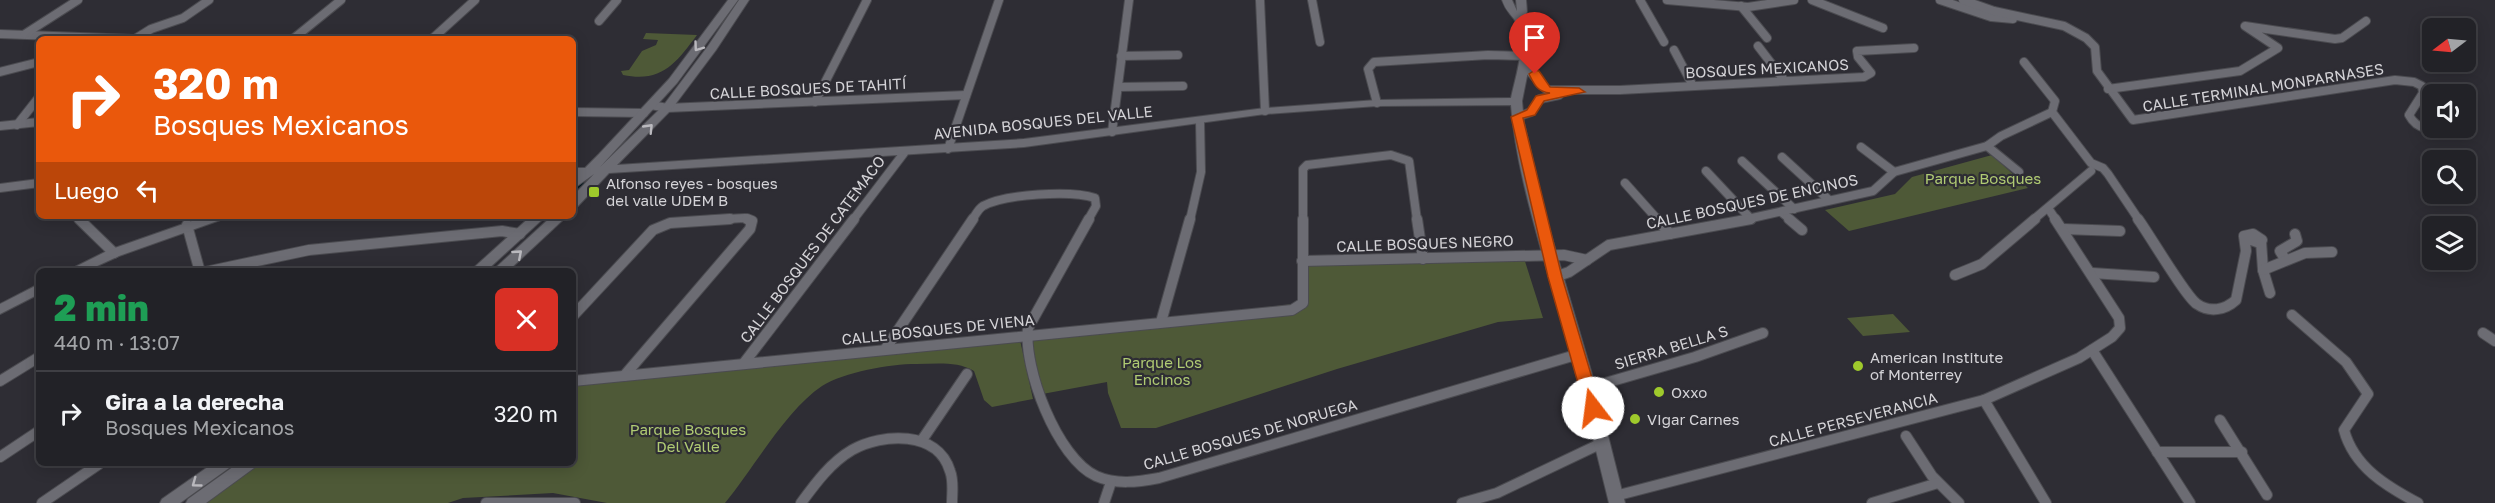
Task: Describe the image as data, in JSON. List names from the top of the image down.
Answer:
{
  "streets": {
    "street": [
      "BOSQUES MEXICANOS",
      "CALLE TERMINAL MONPARNASES",
      "CALLE BOSQUES DE TAHITÍ",
      "AVENIDA BOSQUES DEL VALLE",
      "CALLE BOSQUES DE ENCINOS",
      "CALLE BOSQUES NEGRO",
      "CALLE BOSQUES DE CATEMACO",
      "CALLE BOSQUES DE VIENA",
      "SIERRA BELLA S",
      "CALLE PERSEVERANCIA",
      "CALLE BOSQUES DE NORUEGA"
    ]
  },
  "crossings": [
    ["AVENIDA BOSQUES DEL VALLE", "CALLE BOSQUES DE CATEMACO"],
    ["CALLE BOSQUES NEGRO", "CALLE BOSQUES DE VIENA"],
    ["CALLE BOSQUES DE CATEMACO", "CALLE BOSQUES DE VIENA"]
  ],
  "parks": ["Parque Bosques", "Parque Los Encinos", "Parque Bosques Del Valle"],
  "places": {
    "transit": ["Alfonso reyes - bosques del valle UDEM B"],
    "other": ["American Institute of Monterrey", "Oxxo", "VIgar Carnes"]
  },
  "north": "left",
  "page": {
    "turn": ["320 m", "Bosques Mexicanos"],
    "then": "Luego",
    "heading": ["2 min", "440 m · 13:07"],
    "list": [
      {
        "name": "Gira a la derecha",
        "note": "Bosques Mexicanos",
        "value": "320 m"
      }
    ]
  }
}
